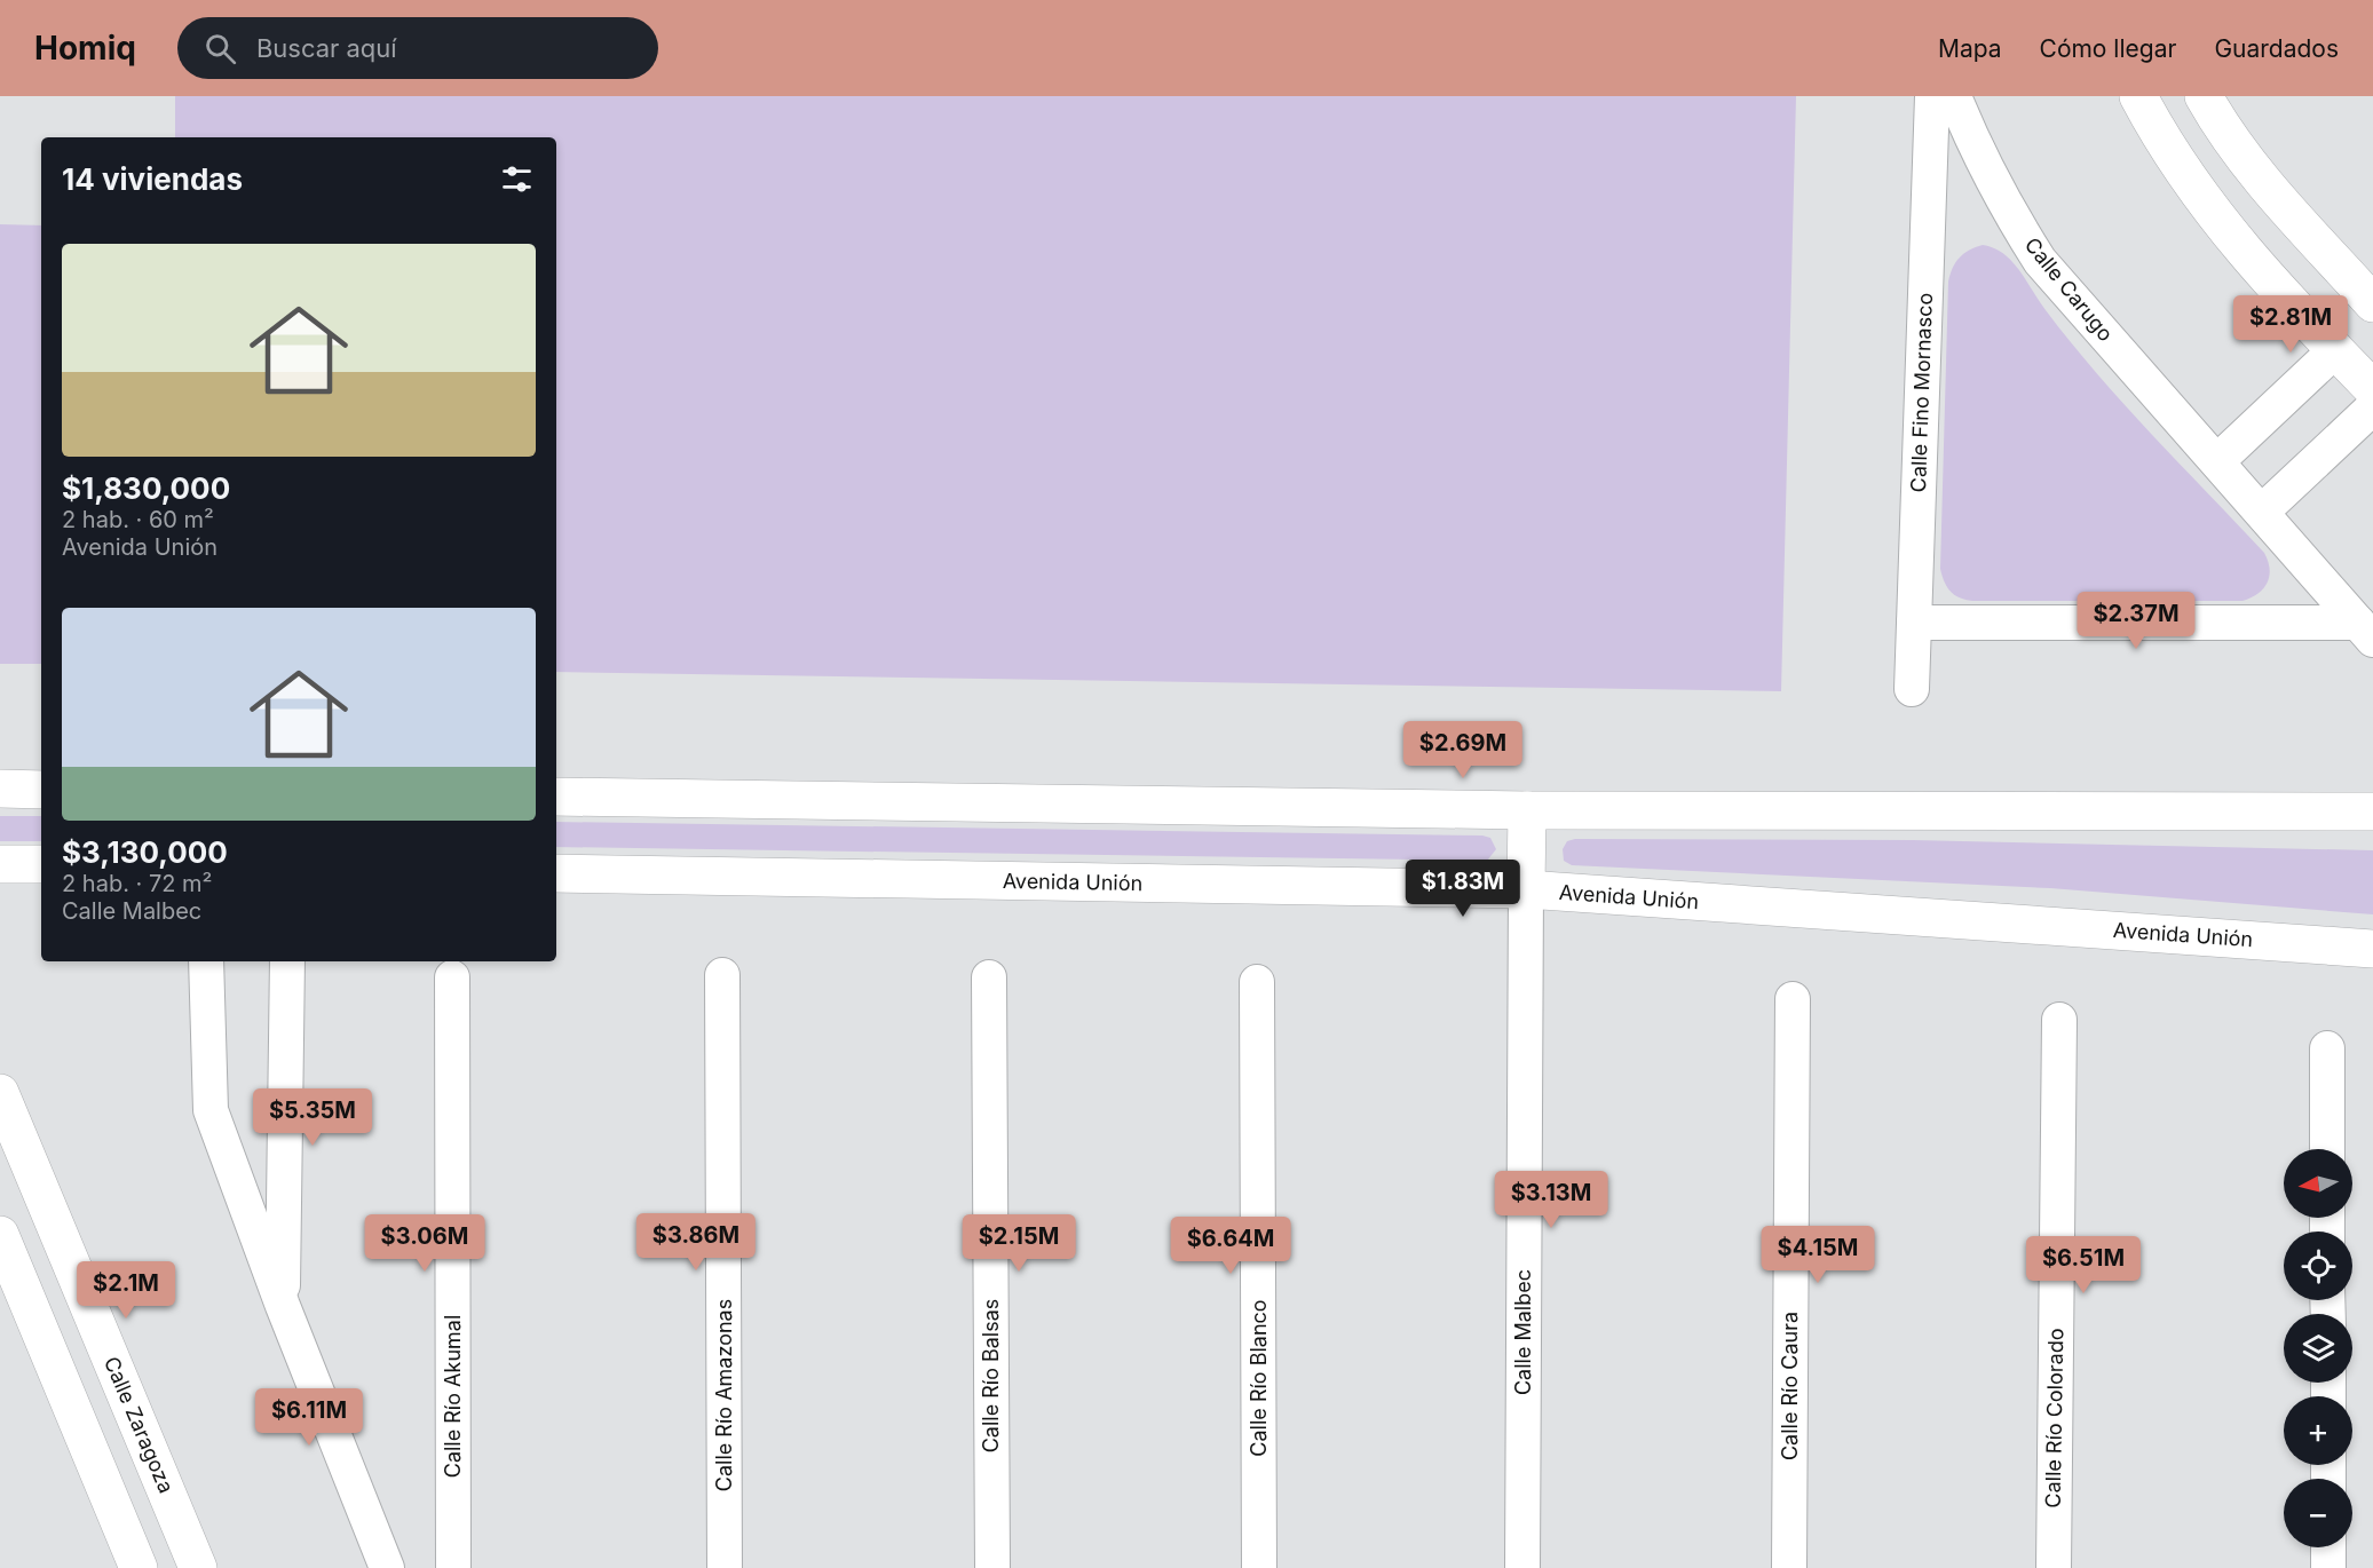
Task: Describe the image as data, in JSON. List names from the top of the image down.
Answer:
{
  "streets": {
    "street": [
      "Calle Carugo",
      "Calle Fino Mornasco",
      "Avenida Unión",
      "Calle Malbec",
      "Calle Río Balsas",
      "Calle Río Blanco",
      "Calle Río Caura",
      "Calle Río Amazonas",
      "Calle Río Akumal",
      "Calle Río Colorado",
      "Calle Zaragoza"
    ]
  },
  "crossings": [
    ["Avenida Unión", "Calle Malbec"]
  ],
  "north": "left",
  "page": {
    "header": "Homiq",
    "search": "Buscar aquí",
    "nav": ["Mapa", "Cómo llegar", "Guardados"],
    "heading": "14 viviendas",
    "list": [
      {
        "name": "$1,830,000",
        "note": "2 hab. · 60 m² · Avenida Unión"
      },
      {
        "name": "$3,130,000",
        "note": "2 hab. · 72 m² · Calle Malbec"
      }
    ],
    "price": [
      "$2.81M",
      "$2.37M",
      "$2.69M",
      "$1.83M",
      "$5.35M",
      "$3.13M",
      "$3.86M",
      "$3.06M",
      "$2.15M",
      "$6.64M",
      "$4.15M",
      "$6.51M",
      "$2.1M",
      "$6.11M"
    ],
    "map_buttons": ["+", "−"]
  }
}
